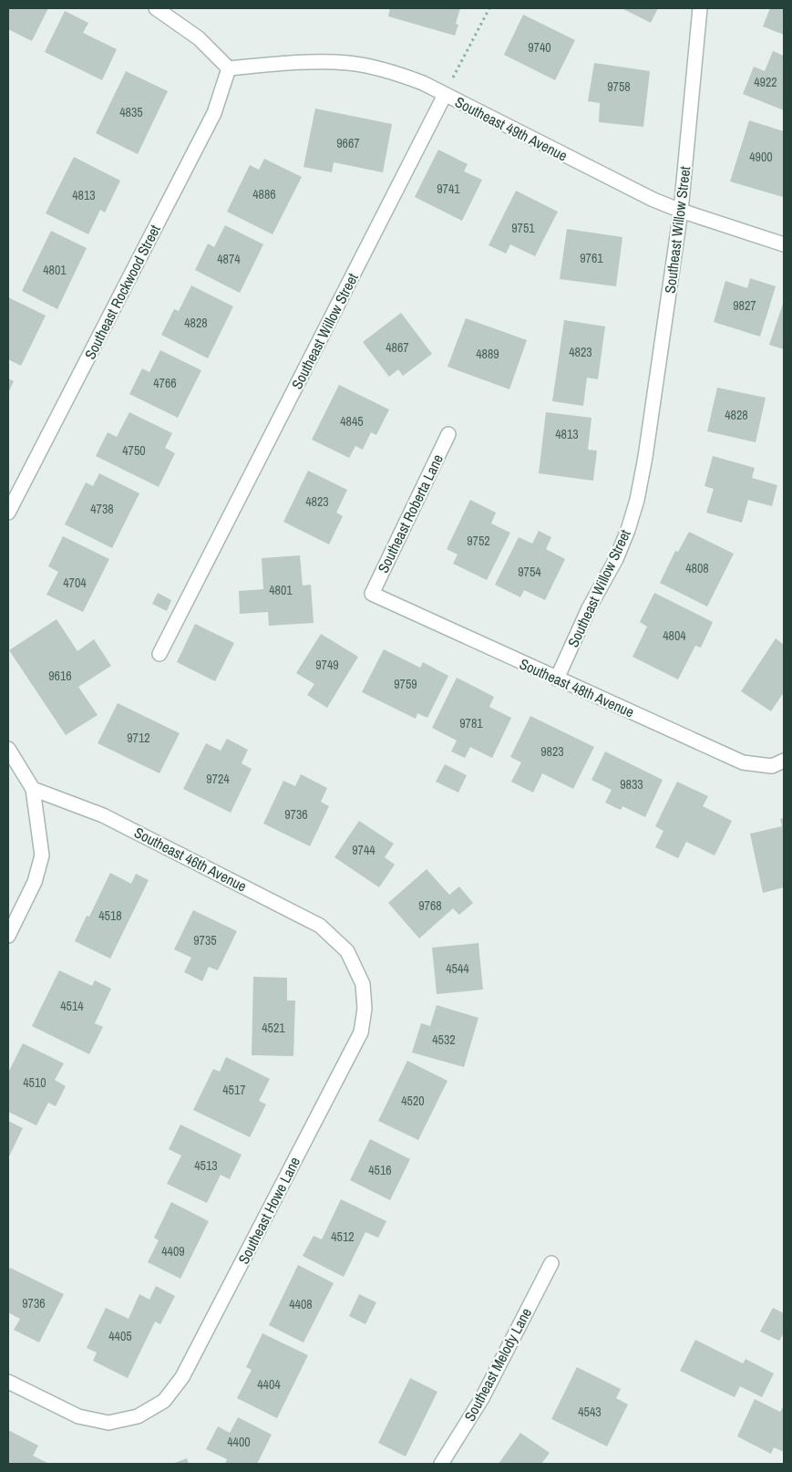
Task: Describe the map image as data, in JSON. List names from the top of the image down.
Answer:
{
  "streets": {
    "street": [
      "Southeast 49th Avenue",
      "Southeast Willow Street",
      "Southeast Rockwood Street",
      "Southeast Roberta Lane",
      "Southeast 48th Avenue",
      "Southeast 46th Avenue",
      "Southeast Howe Lane",
      "Southeast Melody Lane"
    ]
  },
  "crossings": [
    ["Southeast 49th Avenue", "Southeast Willow Street"],
    ["Southeast 49th Avenue", "Southeast Rockwood Street"],
    ["Southeast Willow Street", "Southeast 48th Avenue"],
    ["Southeast Roberta Lane", "Southeast 48th Avenue"],
    ["Southeast 46th Avenue", "Southeast Howe Lane"]
  ],
  "house_numbers": [
    "9740",
    "4922",
    "9758",
    "4835",
    "9667",
    "4900",
    "9741",
    "4886",
    "4813",
    "9751",
    "9761",
    "4874",
    "4801",
    "9827",
    "4828",
    "4867",
    "4823",
    "4889",
    "4766",
    "4828",
    "4845",
    "4813",
    "4750",
    "4823",
    "4738",
    "9752",
    "4808",
    "9754",
    "4704",
    "4801",
    "4804",
    "9749",
    "9616",
    "9759",
    "9781",
    "9712",
    "9823",
    "9724",
    "9833",
    "9736",
    "9744",
    "9768",
    "4518",
    "9735",
    "4544",
    "4514",
    "4521",
    "4532",
    "4510",
    "4517",
    "4520",
    "4513",
    "4516",
    "4512",
    "4409",
    "9736",
    "4408",
    "4405",
    "4404",
    "4543",
    "4400"
  ]
}
